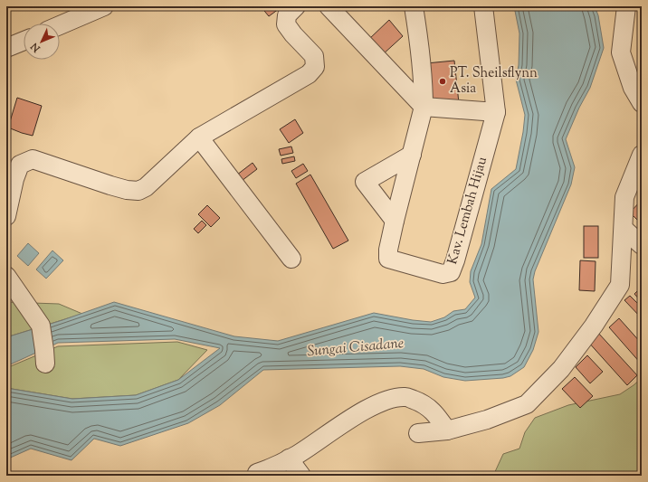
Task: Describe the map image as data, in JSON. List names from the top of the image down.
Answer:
{
  "streets": {
    "street": ["Kav. Lembah Hijau"]
  },
  "water": ["Sungai Cisadane"],
  "places": ["PT. Sheilsflynn Asia"],
  "north": "bottom left"
}
